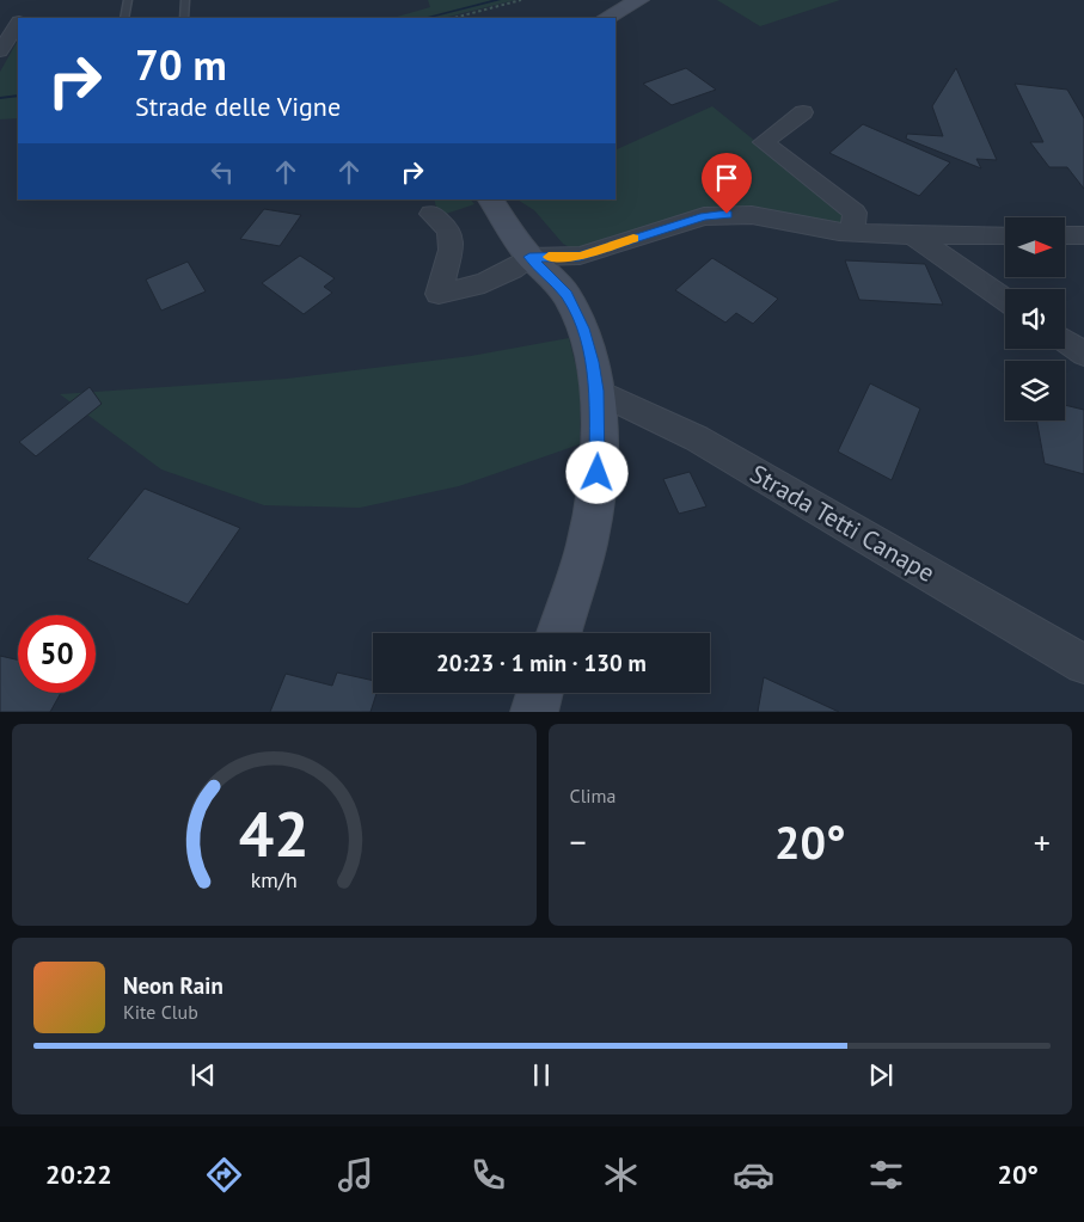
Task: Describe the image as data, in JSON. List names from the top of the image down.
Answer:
{
  "streets": {
    "street": ["Strada Tetti Canape"]
  },
  "north": "right",
  "page": {
    "turn": ["70 m", "Strade delle Vigne"],
    "limit": "50",
    "trip": "20:23 · 1 min · 130 m",
    "tile": "Clima",
    "heat": ["−", "20°", "+"],
    "song": ["Neon Rain", "Kite Club"],
    "tabs": ["20:22", "20°"],
    "gauge": ["42", "km/h"]
  }
}
